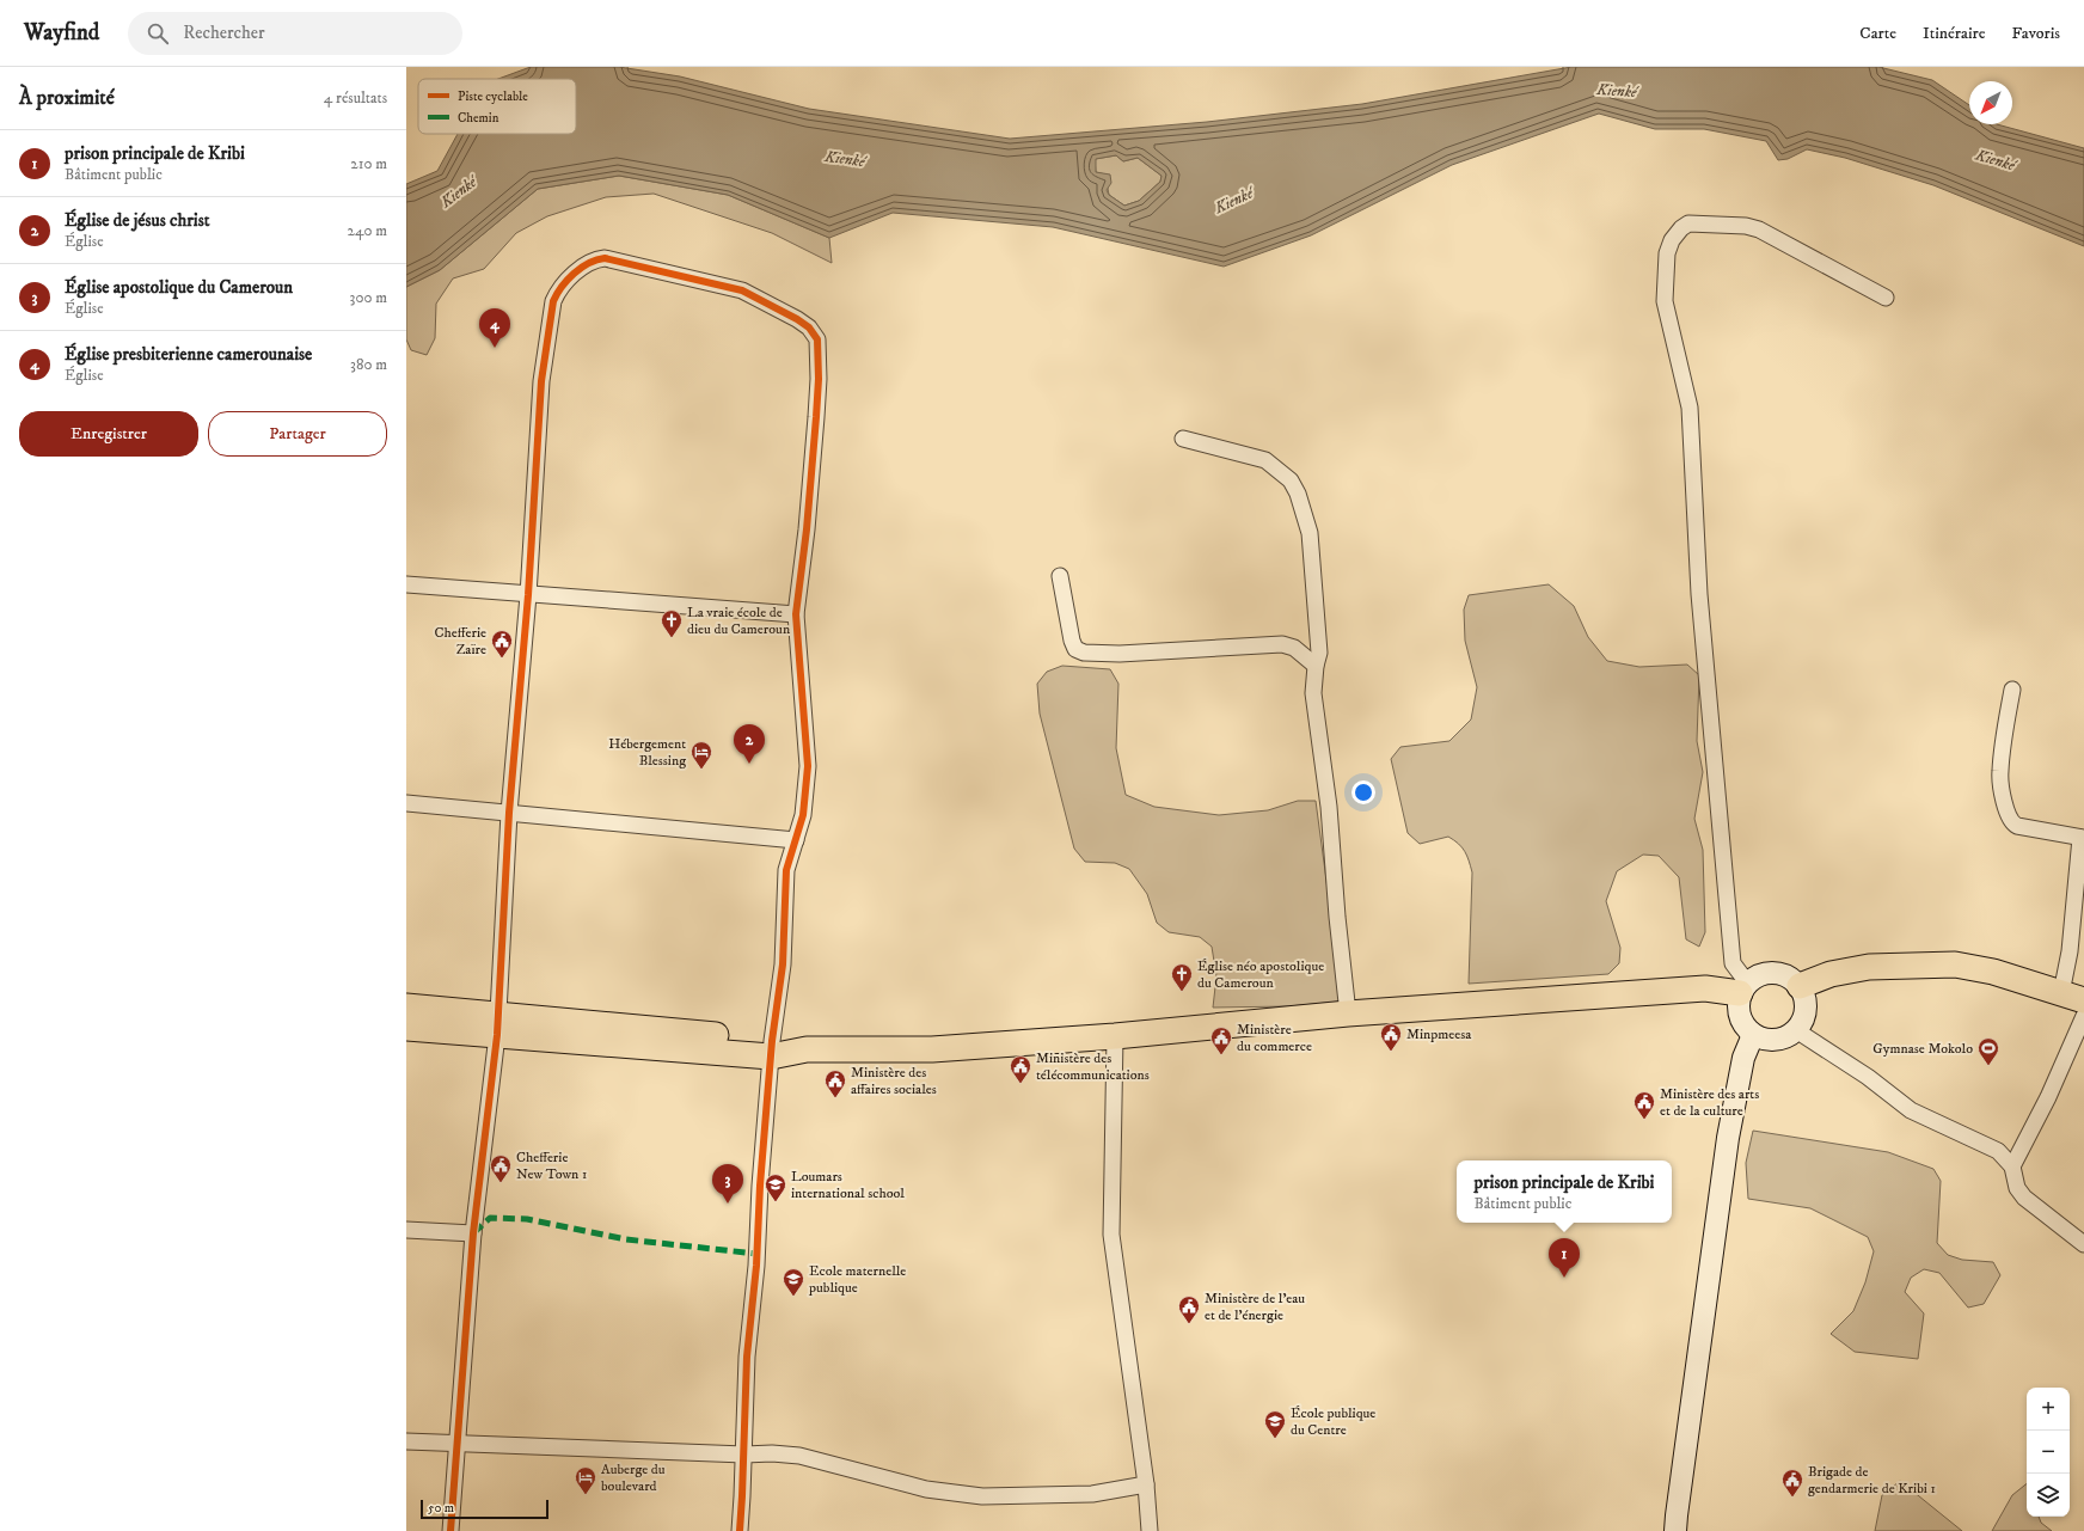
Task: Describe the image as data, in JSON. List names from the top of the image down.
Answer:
{
  "water": ["Kienké"],
  "places": {
    "church": ["La vraie école de dieu du Cameroun", "Église néo apostolique du Cameroun"],
    "public building": [
      "Chefferie Zaïre",
      "Minpmeesa",
      "Ministère du commerce",
      "Ministère des télécommunications",
      "Ministère des affaires sociales",
      "Ministère des arts et de la culture",
      "Chefferie New Town 1",
      "Ministère de l'eau et de l'énergie",
      "Brigade de gendarmerie de Kribi 1"
    ],
    "hotel": ["Hébergement Blessing", "Auberge du boulevard"],
    "sports": ["Gymnase Mokolo"],
    "school or university": ["Loumars international school", "Ecole maternelle publique", "École publique du Centre"]
  },
  "legend": ["Piste cyclable", "Chemin"],
  "scale_bar": "50 m",
  "north": "bottom left",
  "page": {
    "header": "Wayfind",
    "search": "Rechercher",
    "nav": ["Carte", "Itinéraire", "Favoris"],
    "heading": ["À proximité", "4 résultats"],
    "list": [
      {
        "mark": "1",
        "name": "prison principale de Kribi",
        "note": "Bâtiment public",
        "value": "210 m"
      },
      {
        "mark": "2",
        "name": "Église de jésus christ",
        "note": "Église",
        "value": "240 m"
      },
      {
        "mark": "3",
        "name": "Église apostolique du Cameroun",
        "note": "Église",
        "value": "300 m"
      },
      {
        "mark": "4",
        "name": "Église presbiterienne camerounaise",
        "note": "Église",
        "value": "380 m"
      }
    ],
    "pins": [
      "4",
      "2",
      "3",
      "1"
    ],
    "buttons": ["Enregistrer", "Partager"],
    "popup": ["prison principale de Kribi", "Bâtiment public"],
    "map_buttons": ["+", "−"],
    "scale": "50 m"
  }
}
